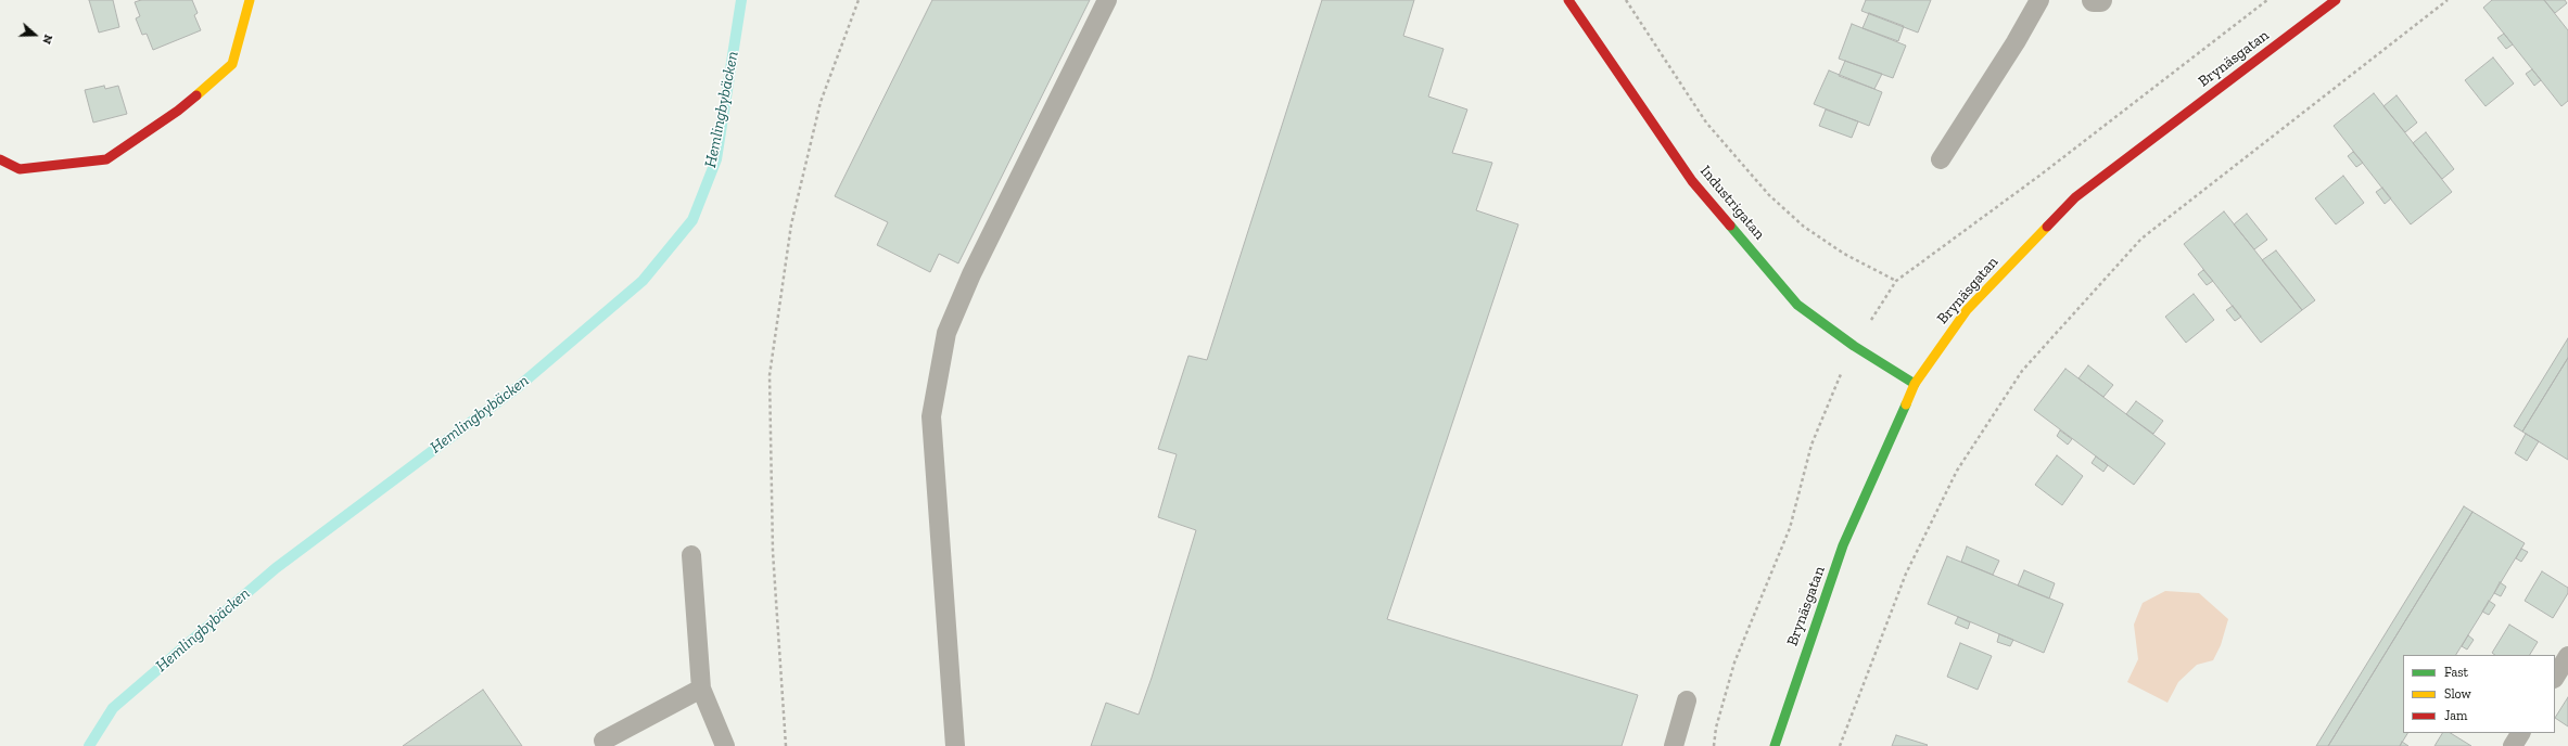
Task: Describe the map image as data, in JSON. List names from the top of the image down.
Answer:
{
  "streets": {
    "street": ["Brynäsgatan", "Industrigatan"]
  },
  "crossings": [
    ["Brynäsgatan", "Industrigatan"]
  ],
  "water": ["Hemlingbybäcken"],
  "legend": ["Fast", "Slow", "Jam"],
  "north": "right"
}
